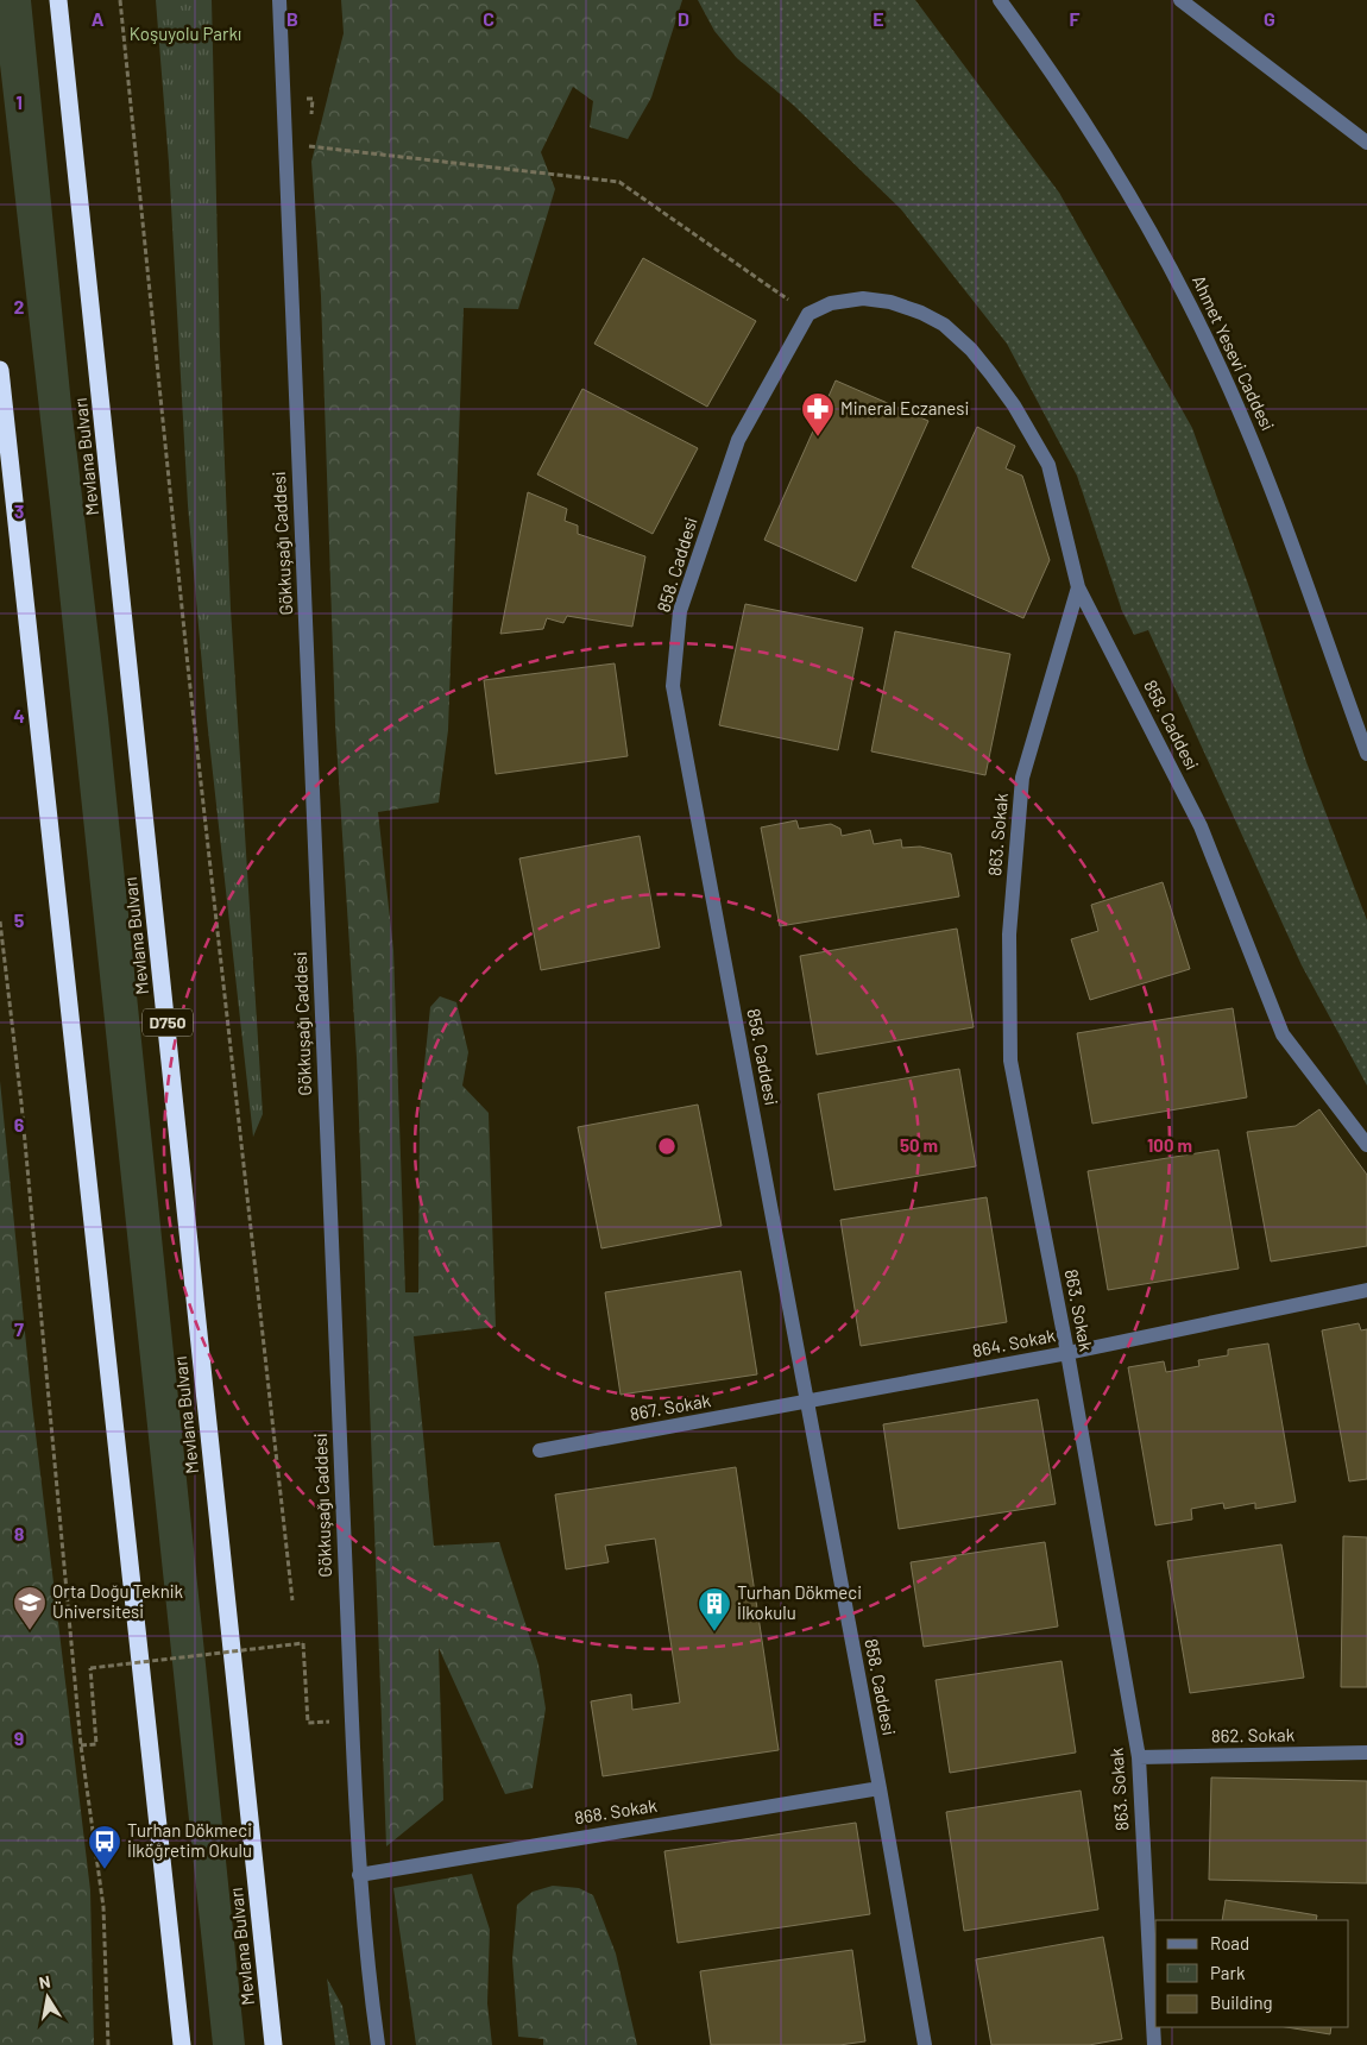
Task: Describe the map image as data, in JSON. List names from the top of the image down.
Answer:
{
  "streets": {
    "highway": ["Mevlana Bulvarı", "D750"],
    "street": [
      "Ahmet Yesevi Caddesi",
      "Gökkuşağı Caddesi",
      "858. Caddesi",
      "863. Sokak",
      "864. Sokak",
      "867. Sokak",
      "862. Sokak",
      "868. Sokak"
    ]
  },
  "crossings": [
    ["Gökkuşağı Caddesi", "868. Sokak"],
    ["858. Caddesi", "863. Sokak"],
    ["858. Caddesi", "864. Sokak"],
    ["858. Caddesi", "867. Sokak"],
    ["858. Caddesi", "868. Sokak"],
    ["863. Sokak", "864. Sokak"],
    ["863. Sokak", "862. Sokak"],
    ["864. Sokak", "867. Sokak"]
  ],
  "parks": ["Koşuyolu Parkı"],
  "places": {
    "pharmacy": ["Mineral Eczanesi"],
    "school or university": ["Orta Doğu Teknik Üniversitesi"],
    "building": ["Turhan Dökmeci İlkokulu"],
    "bus stop": ["Turhan Dökmeci İlköğretim Okulu"]
  },
  "legend": ["Road", "Park", "Building"],
  "north": "top",
  "grid": {
    "columns": [
      "A",
      "B",
      "C",
      "D",
      "E",
      "F",
      "G"
    ],
    "rows": [
      "1",
      "2",
      "3",
      "4",
      "5",
      "6",
      "7",
      "8",
      "9"
    ]
  },
  "rings": ["50 m", "100 m"]
}
